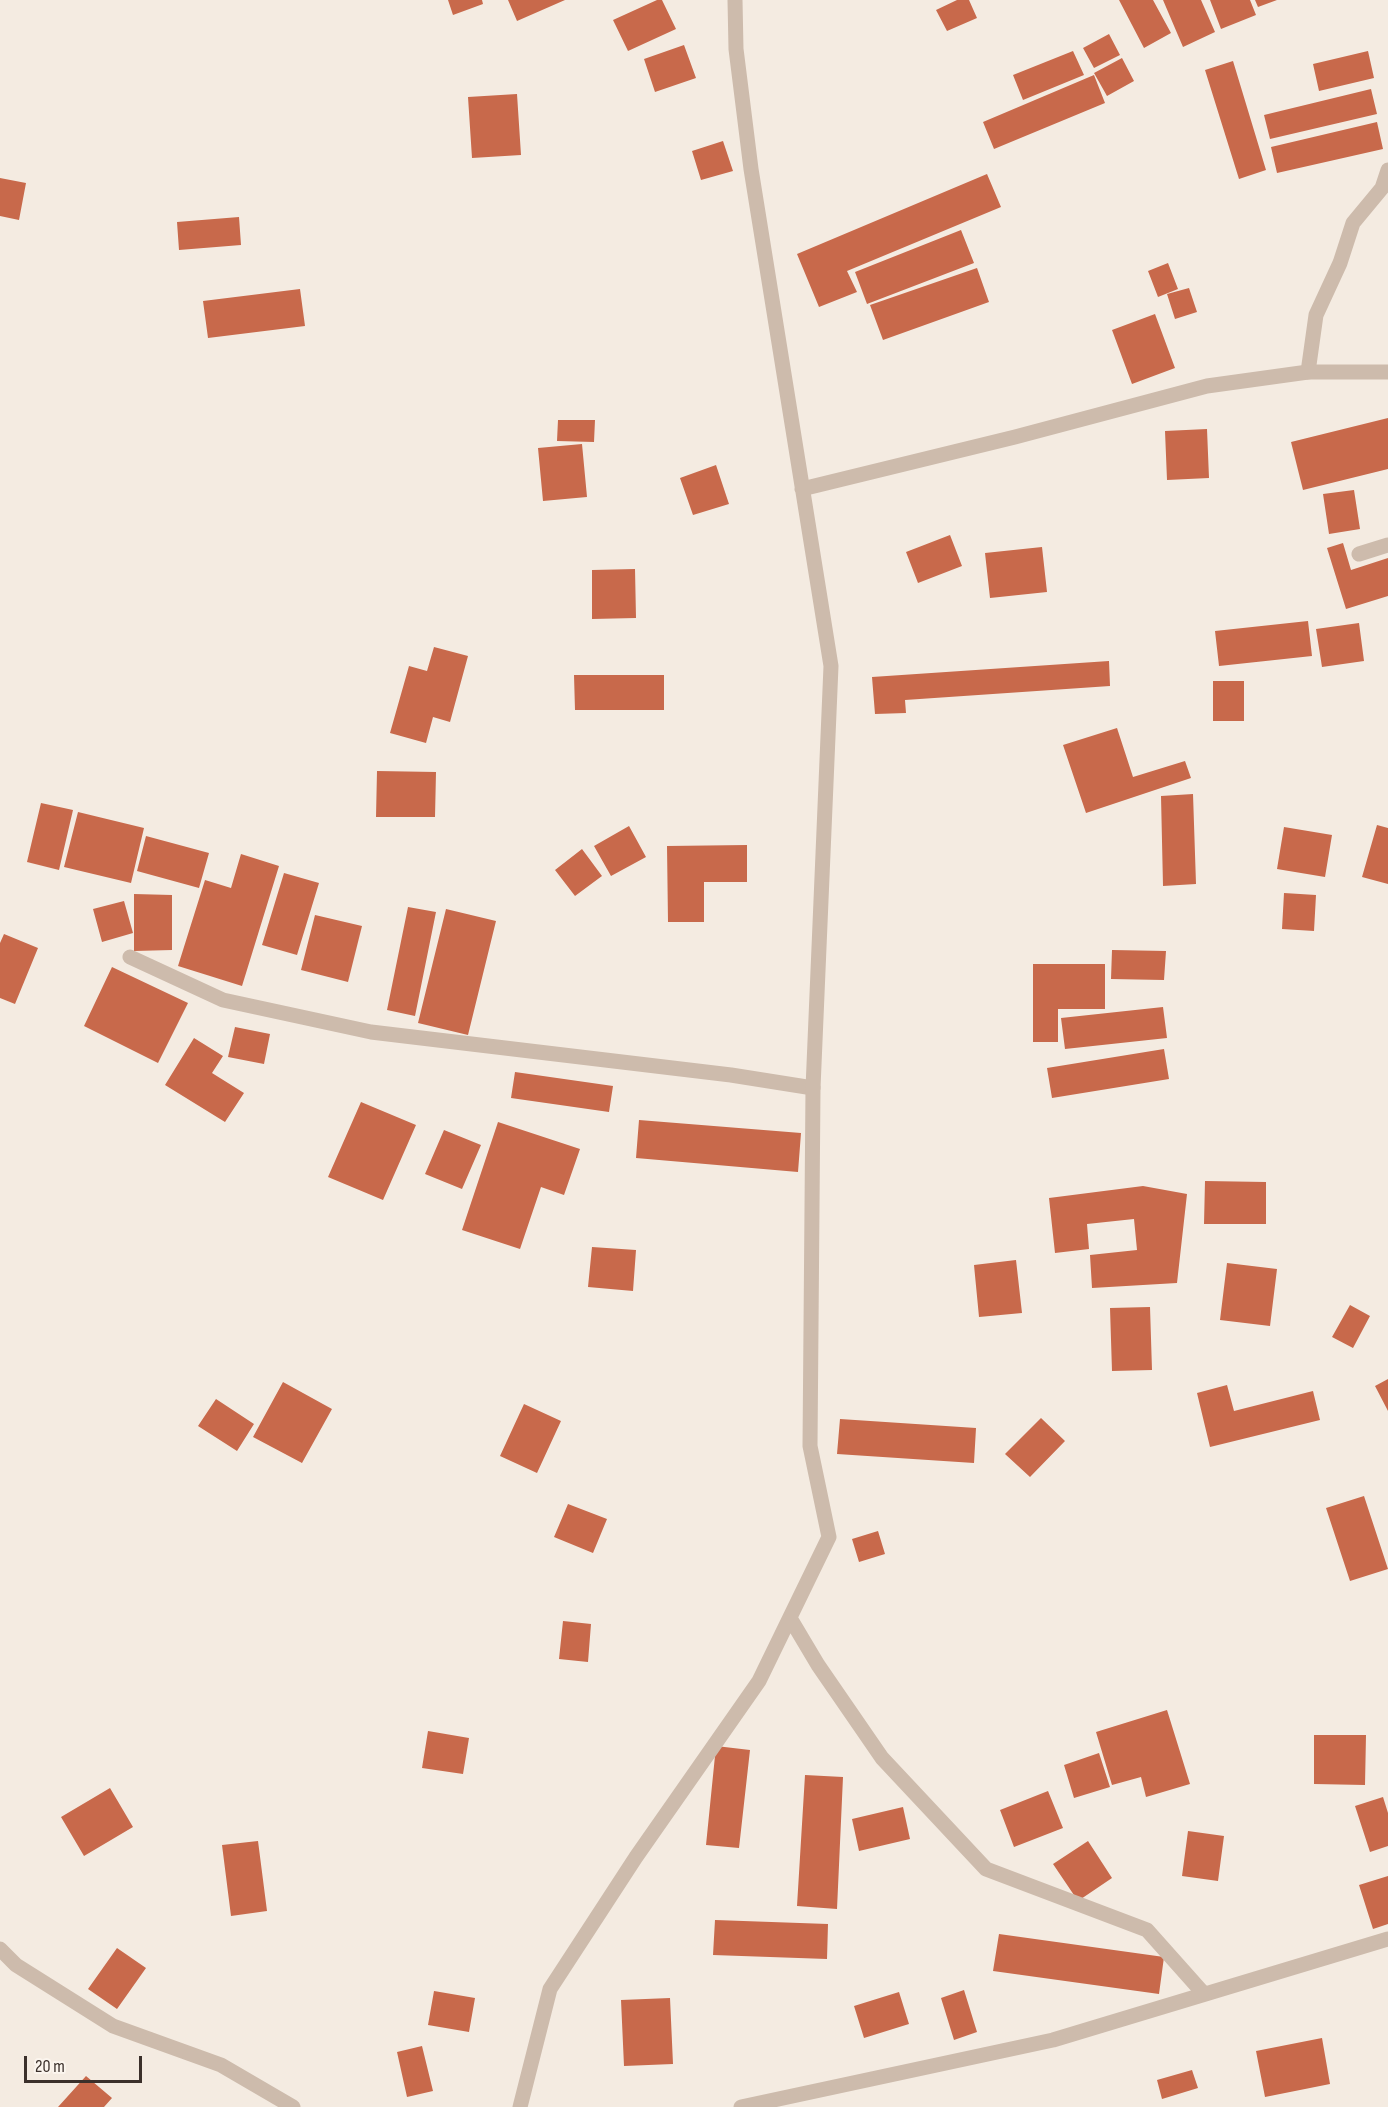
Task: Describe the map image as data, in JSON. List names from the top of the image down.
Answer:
{
  "scale_bar": "20 m"
}
